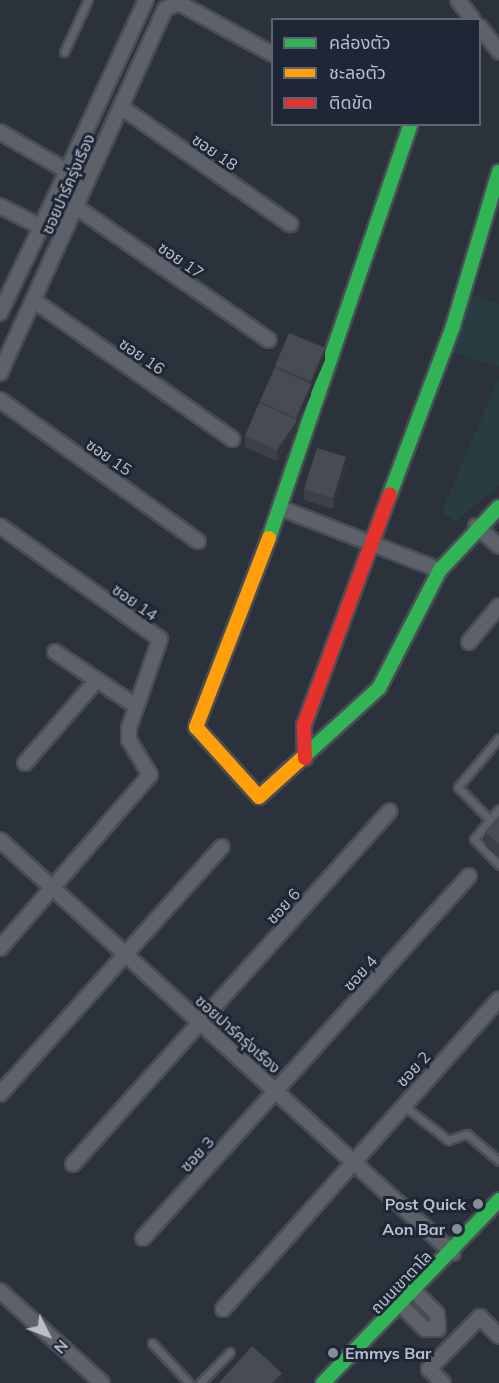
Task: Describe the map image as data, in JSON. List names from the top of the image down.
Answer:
{
  "streets": {
    "street": [
      "ซอย 18",
      "ซอยปาร์ครุ่งเรือง",
      "ซอย 17",
      "ซอย 16",
      "ซอย 15",
      "ซอย 14",
      "ซอย 6",
      "ซอย 4",
      "ซอย 2",
      "ซอย 3",
      "ถนนเขาตาโล"
    ]
  },
  "crossings": [
    ["ซอย 18", "ซอยปาร์ครุ่งเรือง"],
    ["ซอยปาร์ครุ่งเรือง", "ซอย 17"],
    ["ซอยปาร์ครุ่งเรือง", "ซอย 16"],
    ["ซอยปาร์ครุ่งเรือง", "ซอย 14"],
    ["ซอยปาร์ครุ่งเรือง", "ซอย 6"],
    ["ซอยปาร์ครุ่งเรือง", "ซอย 4"],
    ["ซอยปาร์ครุ่งเรือง", "ซอย 2"],
    ["ซอยปาร์ครุ่งเรือง", "ซอย 3"],
    ["ซอยปาร์ครุ่งเรือง", "ถนนเขาตาโล"],
    ["ซอย 4", "ซอย 3"]
  ],
  "places": ["Post Quick", "Aon Bar", "Emmys Bar"],
  "legend": ["คล่องตัว", "ชะลอตัว", "ติดขัด"],
  "north": "bottom right"
}
